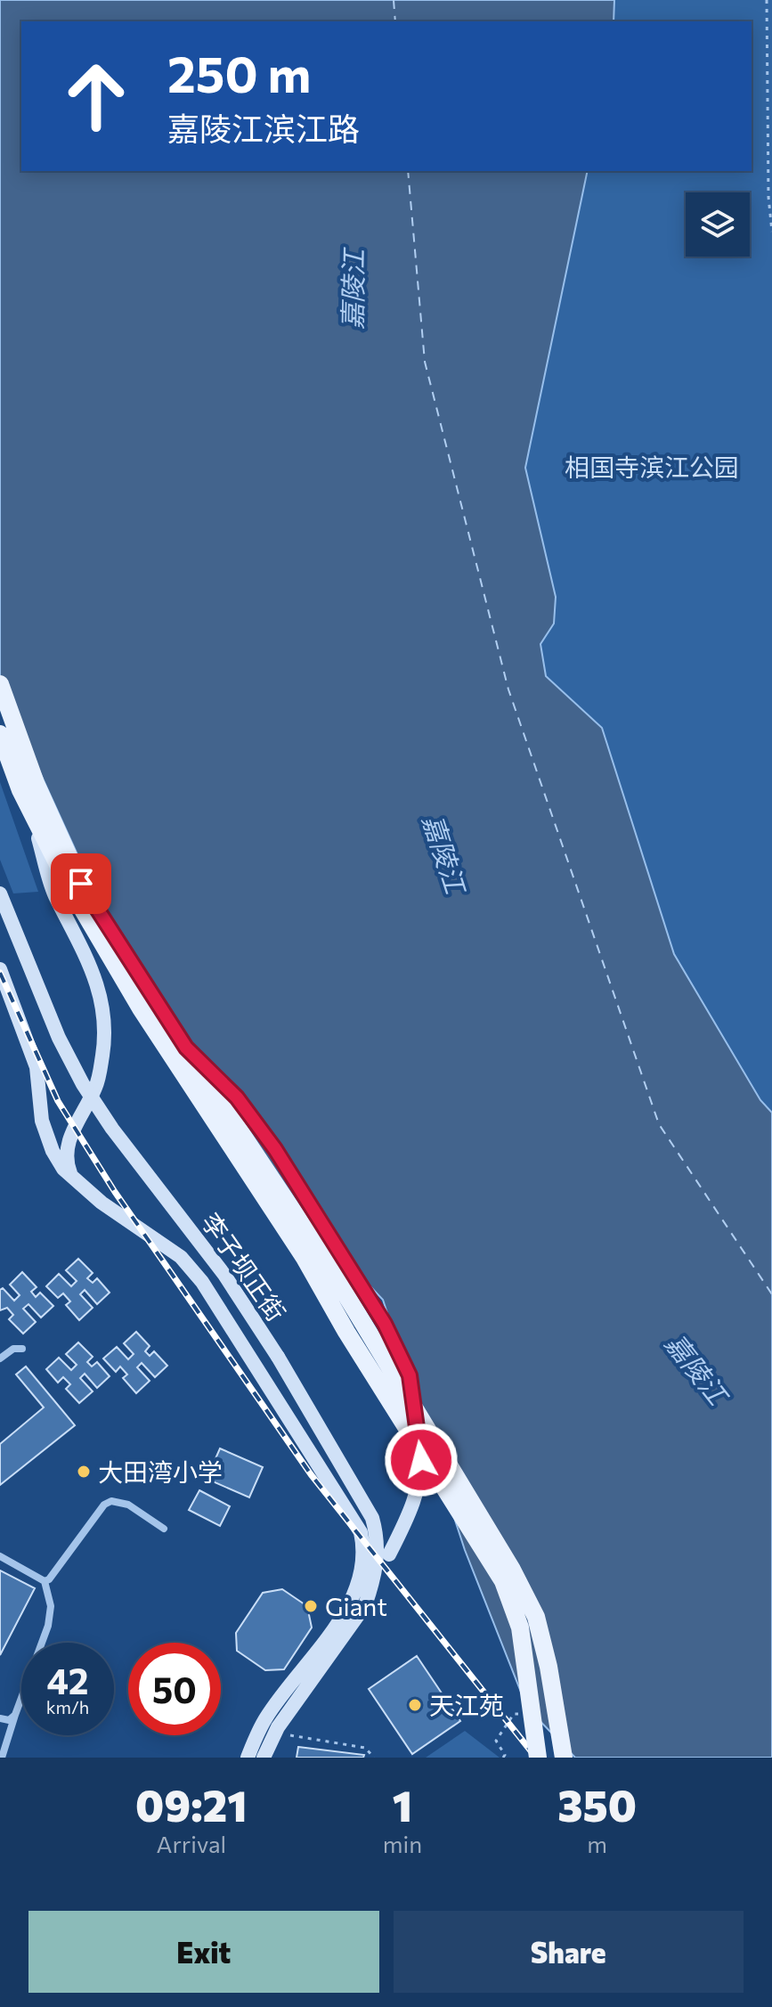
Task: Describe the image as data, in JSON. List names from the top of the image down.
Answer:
{
  "streets": {
    "main road": ["李子坝正街"]
  },
  "water": ["嘉陵江"],
  "parks": ["相国寺滨江公园"],
  "places": ["大田湾小学", "Giant", "天江苑"],
  "page": {
    "turn": ["250 m", "嘉陵江滨江路"],
    "speed": "42 km/h",
    "limit": "50",
    "eta": [
      "09:21",
      "Arrival",
      "1",
      "min",
      "350",
      "m"
    ],
    "buttons": ["Exit", "Share"]
  }
}
